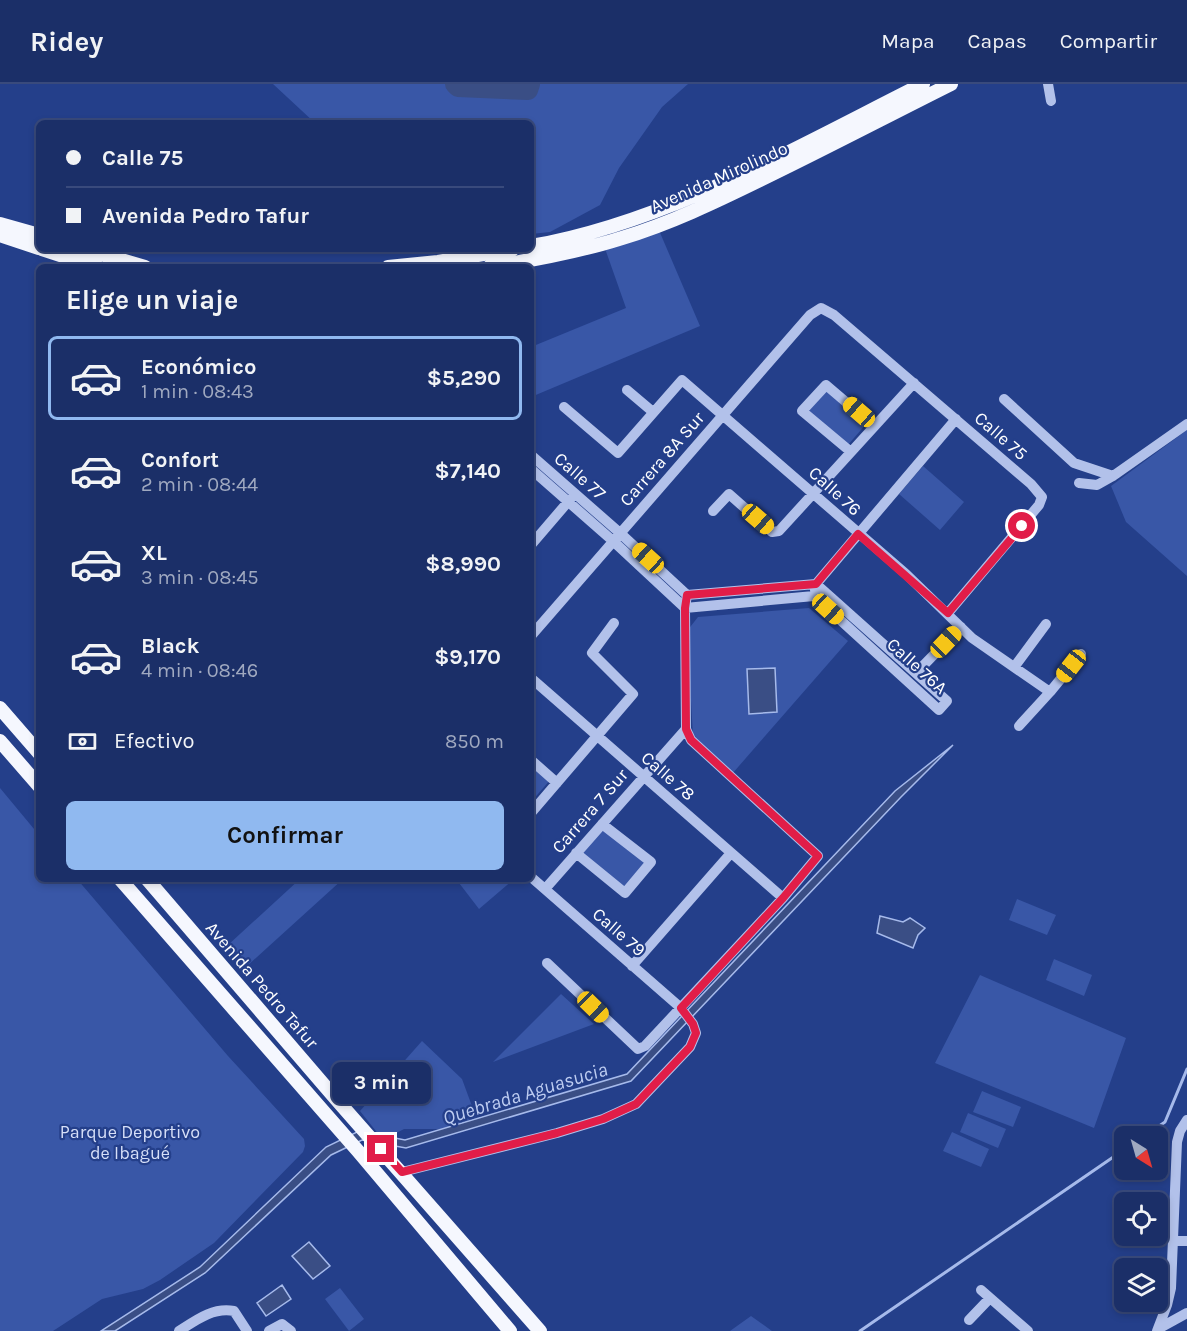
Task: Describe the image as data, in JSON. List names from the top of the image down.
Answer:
{
  "streets": {
    "main road": ["Avenida Mirolindo", "Avenida Pedro Tafur"],
    "street": [
      "Calle 75",
      "Carrera 8A Sur",
      "Calle 77",
      "Calle 76",
      "Calle 76A",
      "Calle 78",
      "Carrera 7 Sur",
      "Calle 79"
    ]
  },
  "crossings": [
    ["Calle 75", "Carrera 8A Sur"],
    ["Calle 75", "Calle 76"],
    ["Carrera 8A Sur", "Calle 77"],
    ["Carrera 8A Sur", "Calle 76"],
    ["Calle 78", "Carrera 7 Sur"],
    ["Carrera 7 Sur", "Calle 79"],
    ["Calle 79", "Avenida Pedro Tafur"]
  ],
  "water": ["Quebrada Aguasucia"],
  "parks": ["Parque Deportivo de Ibagué"],
  "north": "bottom right",
  "page": {
    "header": "Ridey",
    "nav": ["Mapa", "Capas", "Compartir"],
    "banner": ["Calle 75", "Avenida Pedro Tafur"],
    "heading": "Elige un viaje",
    "list": [
      {
        "name": "Económico",
        "note": "1 min · 08:43",
        "value": "$5,290"
      },
      {
        "name": "Confort",
        "note": "2 min · 08:44",
        "value": "$7,140"
      },
      {
        "name": "XL",
        "note": "3 min · 08:45",
        "value": "$8,990"
      },
      {
        "name": "Black",
        "note": "4 min · 08:46",
        "value": "$9,170"
      }
    ],
    "pay": ["Efectivo", "850 m"],
    "buttons": "Confirmar",
    "bubble": "3 min"
  }
}
